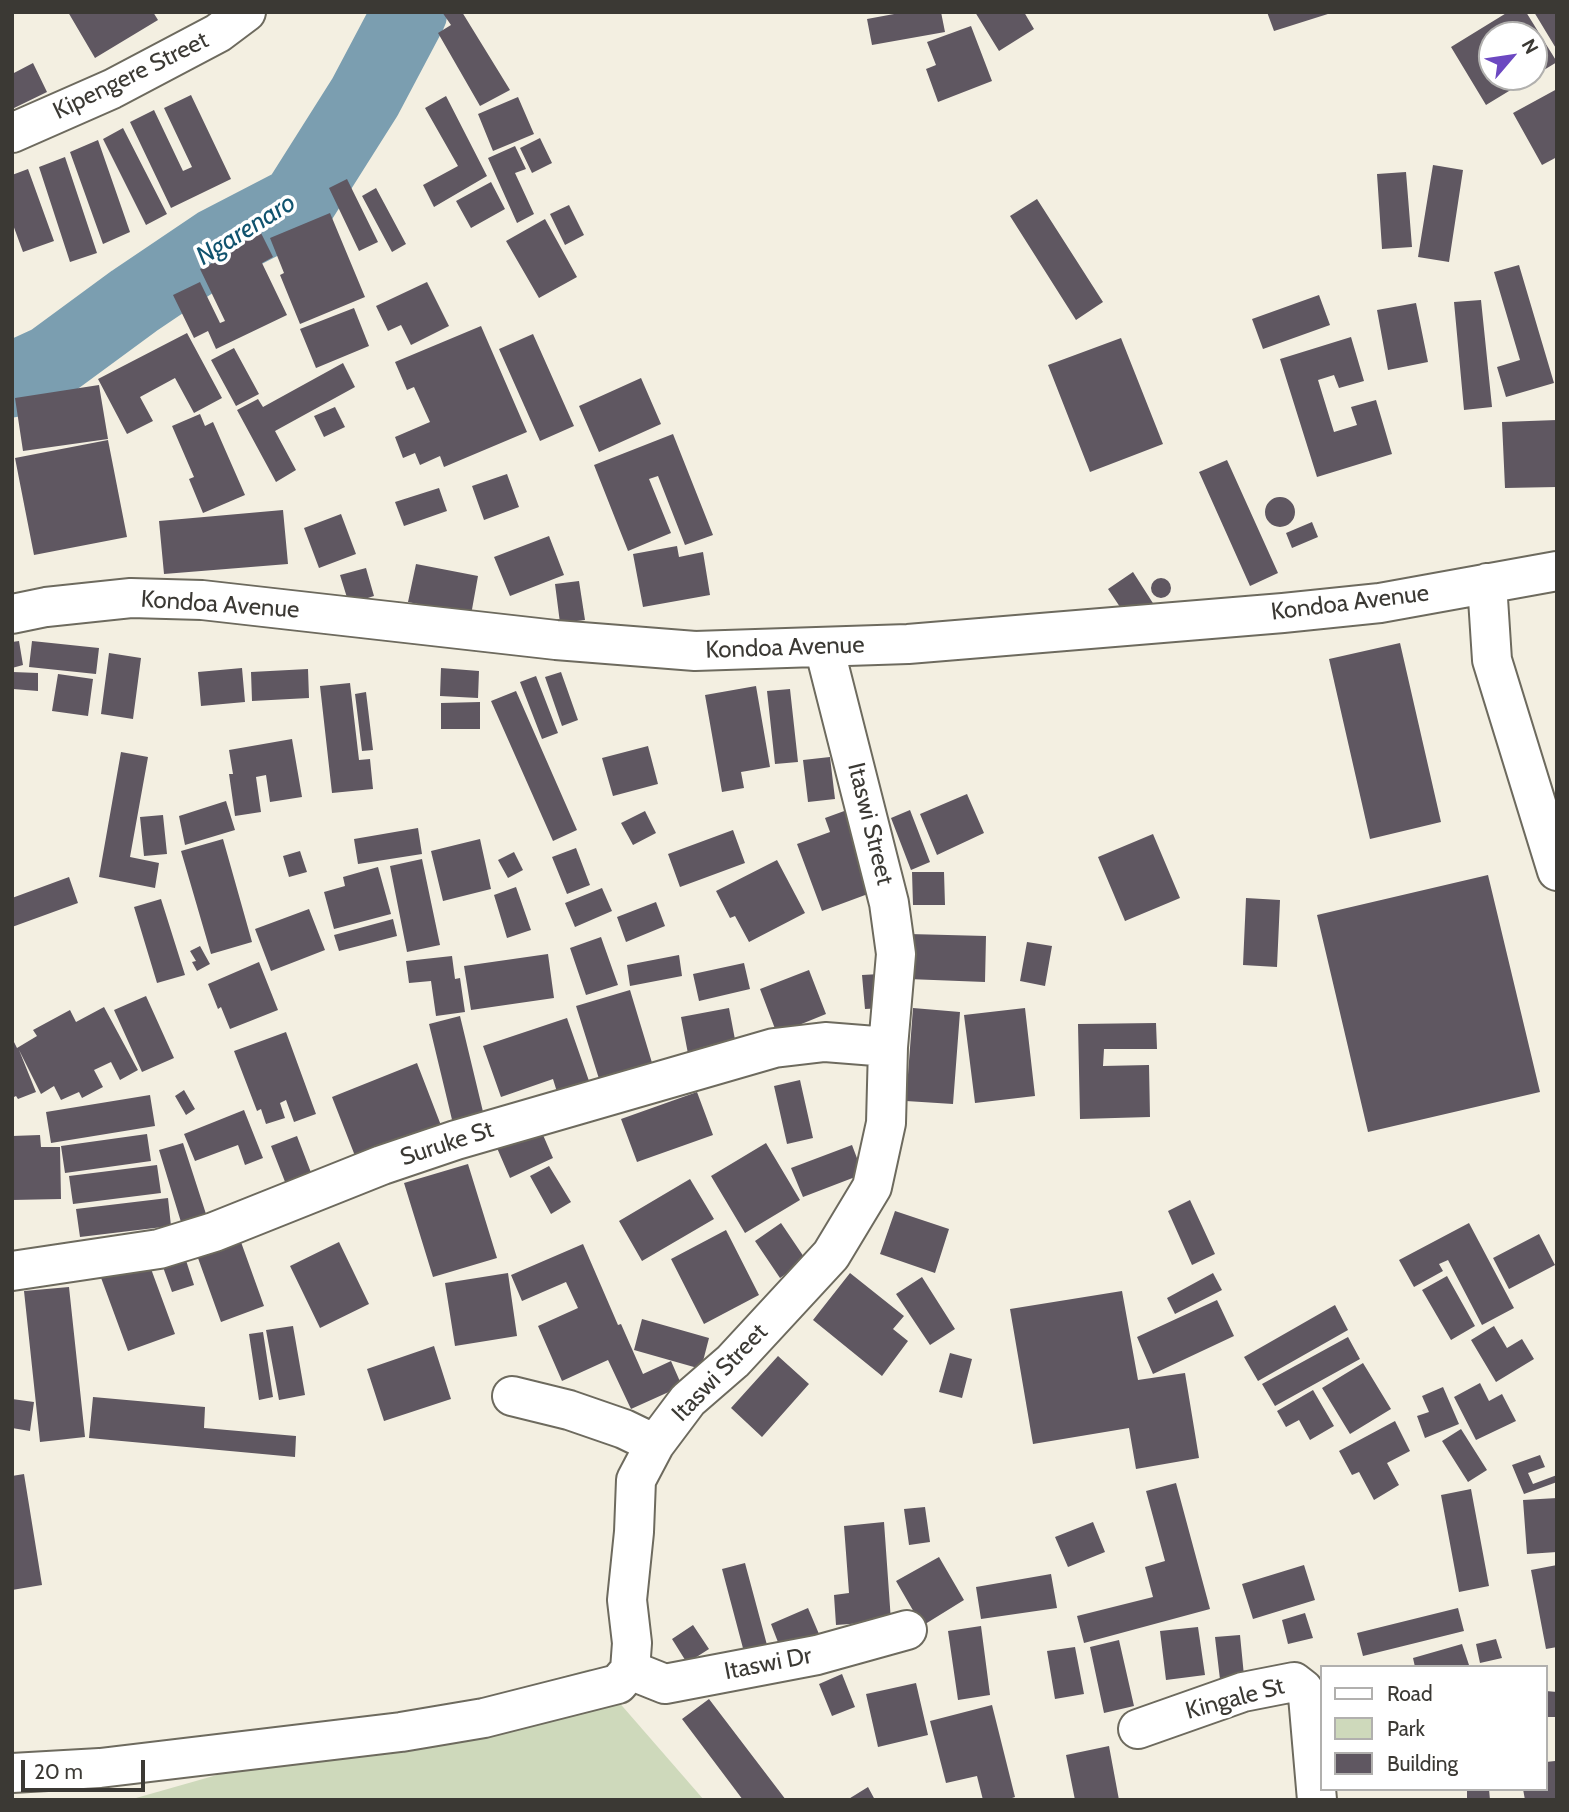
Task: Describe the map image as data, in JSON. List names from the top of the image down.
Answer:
{
  "streets": {
    "street": [
      "Kipengere Street",
      "Kondoa Avenue",
      "Itaswi Street",
      "Suruke St",
      "Itaswi Dr",
      "Kingale St"
    ]
  },
  "crossings": [
    ["Kondoa Avenue", "Itaswi Street"],
    ["Itaswi Street", "Suruke St"],
    ["Itaswi Street", "Itaswi Dr"]
  ],
  "water": ["Ngarenaro"],
  "legend": ["Road", "Park", "Building"],
  "scale_bar": "20 m",
  "north": "top right"
}
